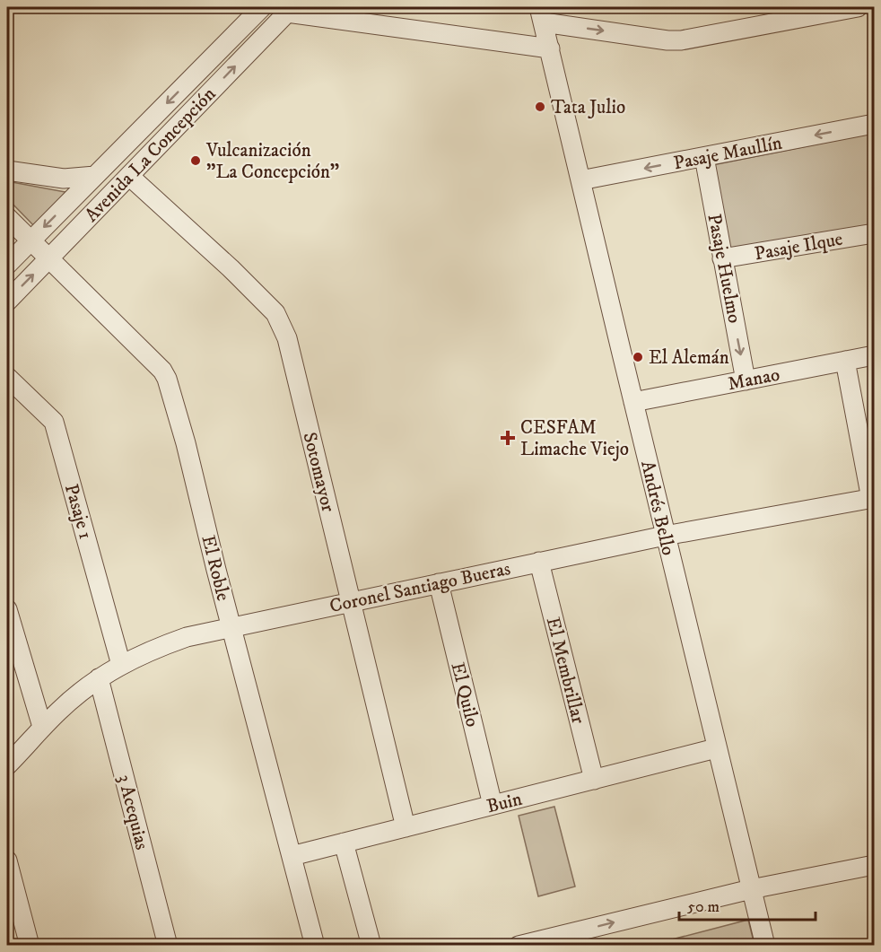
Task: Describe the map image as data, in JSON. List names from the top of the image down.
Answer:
{
  "streets": {
    "street": [
      "Pasaje Maullín",
      "Avenida La Concepción",
      "Pasaje Ilque",
      "Pasaje Huelmo",
      "Manao",
      "Sotomayor",
      "Andrés Bello",
      "Pasaje 1",
      "El Roble",
      "Coronel Santiago Bueras",
      "El Membrillar",
      "El Quilo",
      "Buin",
      "3 Acequias"
    ]
  },
  "crossings": [
    ["Pasaje Maullín", "Pasaje Huelmo"],
    ["Pasaje Maullín", "Andrés Bello"],
    ["Avenida La Concepción", "Sotomayor"],
    ["Avenida La Concepción", "El Roble"],
    ["Pasaje Ilque", "Pasaje Huelmo"],
    ["Pasaje Huelmo", "Manao"],
    ["Manao", "Andrés Bello"],
    ["Sotomayor", "Coronel Santiago Bueras"],
    ["Sotomayor", "Buin"],
    ["Andrés Bello", "Coronel Santiago Bueras"],
    ["Andrés Bello", "Buin"],
    ["Pasaje 1", "Coronel Santiago Bueras"],
    ["El Roble", "Coronel Santiago Bueras"],
    ["El Roble", "Buin"],
    ["Coronel Santiago Bueras", "El Membrillar"],
    ["Coronel Santiago Bueras", "El Quilo"],
    ["Coronel Santiago Bueras", "3 Acequias"],
    ["El Membrillar", "Buin"],
    ["El Quilo", "Buin"]
  ],
  "one_way": ["Pasaje Huelmo"],
  "places": {
    "other": ["Tata Julio", "Vulcanización \"La Concepción\"", "El Alemán"],
    "health": ["CESFAM Limache Viejo"]
  },
  "scale_bar": "50 m"
}
